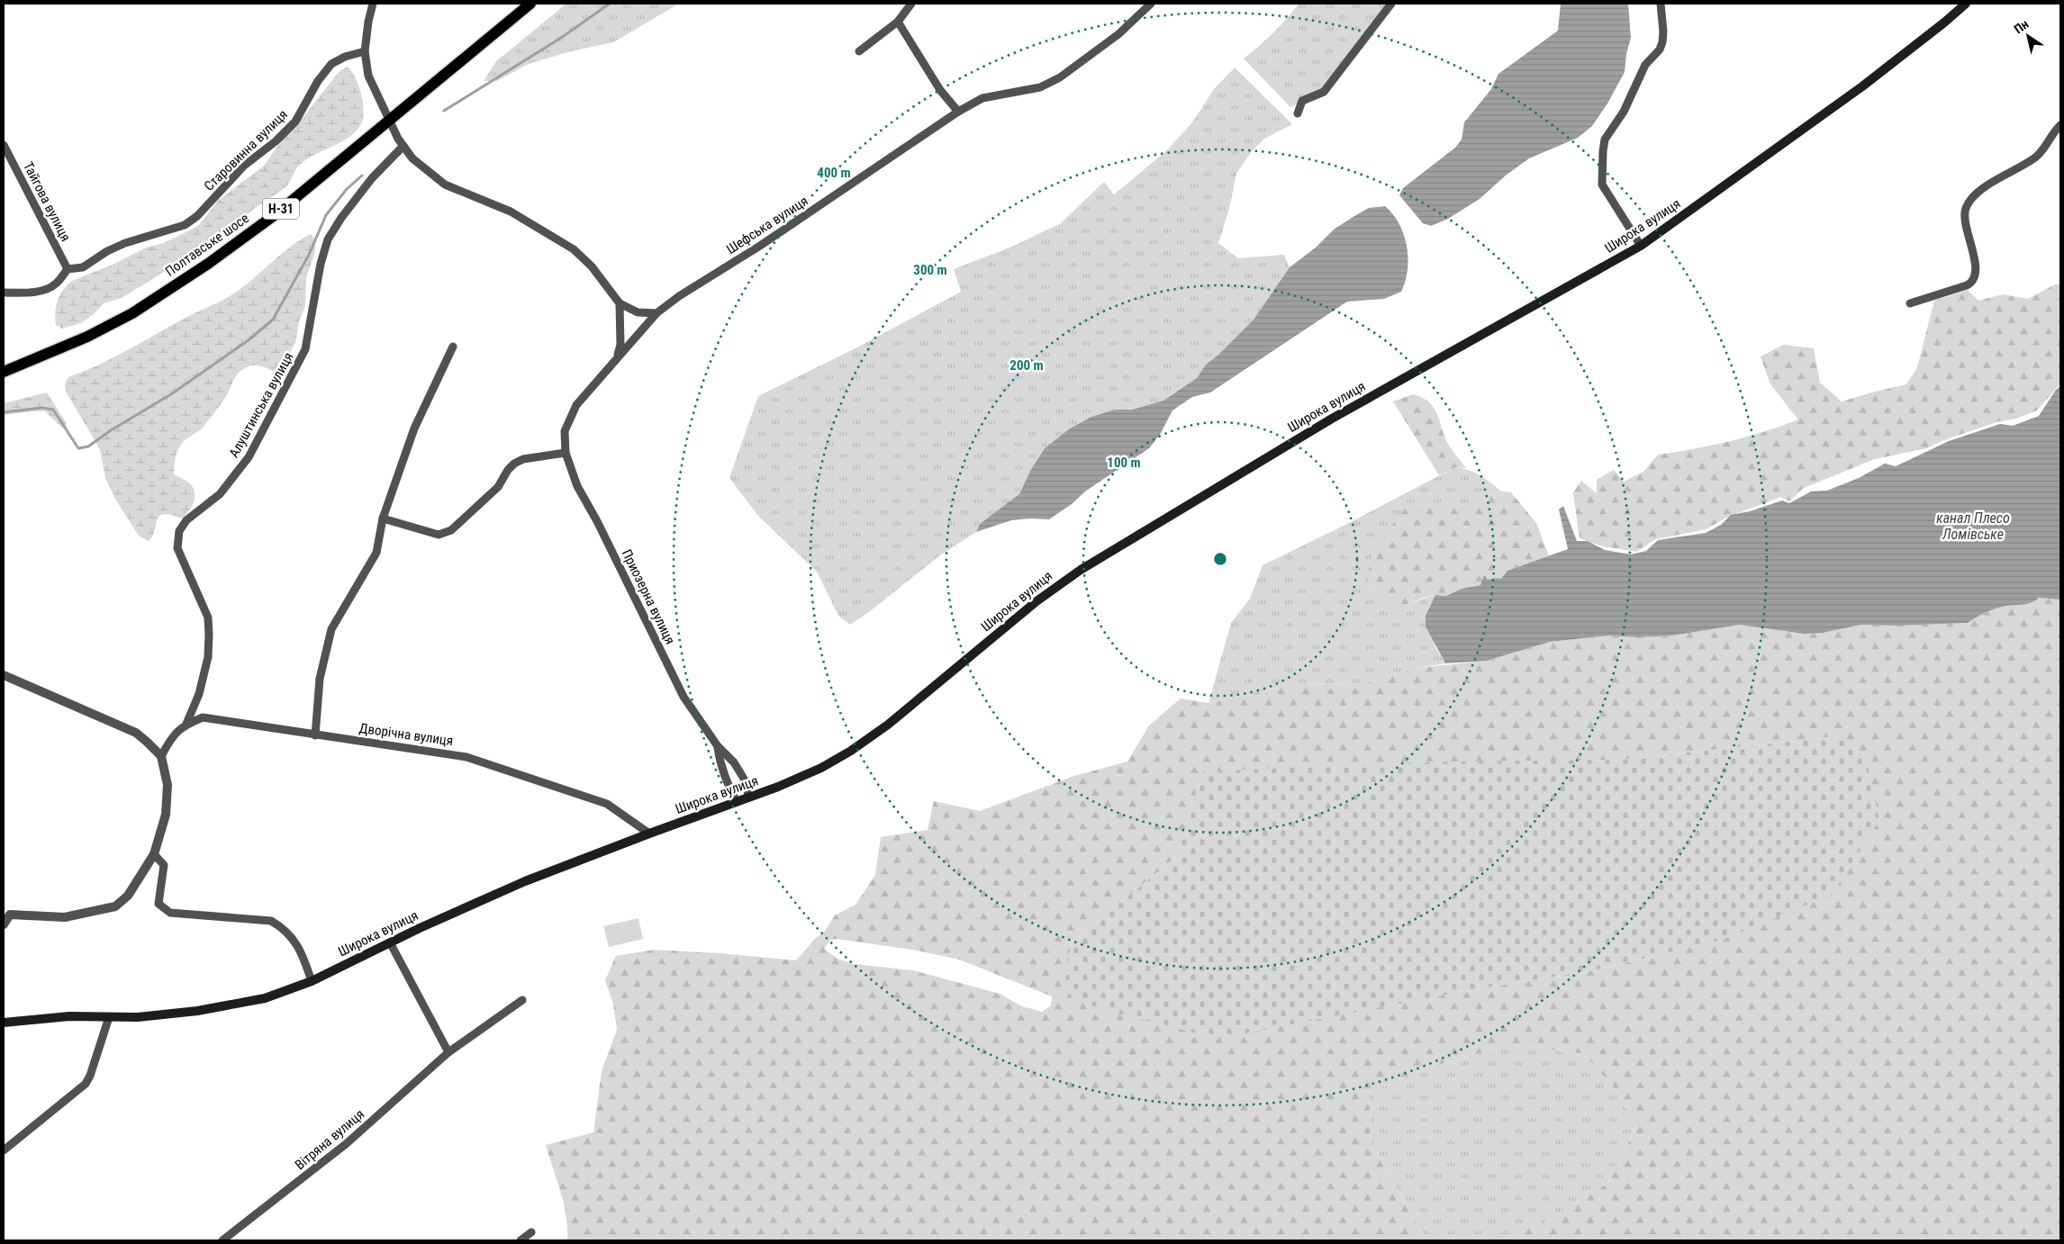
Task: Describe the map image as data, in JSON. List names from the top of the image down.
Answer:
{
  "streets": {
    "main road": ["Н-31", "Широка вулиця", "Полтавське шосе"],
    "street": [
      "Старовинна вулиця",
      "Тайгова вулиця",
      "Шефська вулиця",
      "Алуштинська вулиця",
      "Приозерна вулиця",
      "Дворічна вулиця",
      "Вітряна вулиця"
    ]
  },
  "crossings": [
    ["Старовинна вулиця", "Тайгова вулиця"],
    ["Шефська вулиця", "Приозерна вулиця"],
    ["Широка вулиця", "Дворічна вулиця"],
    ["Алуштинська вулиця", "Дворічна вулиця"]
  ],
  "water": ["канал Плесо Ломівське"],
  "north": "top left",
  "rings": [
    "400 m",
    "300 m",
    "200 m",
    "100 m"
  ]
}
